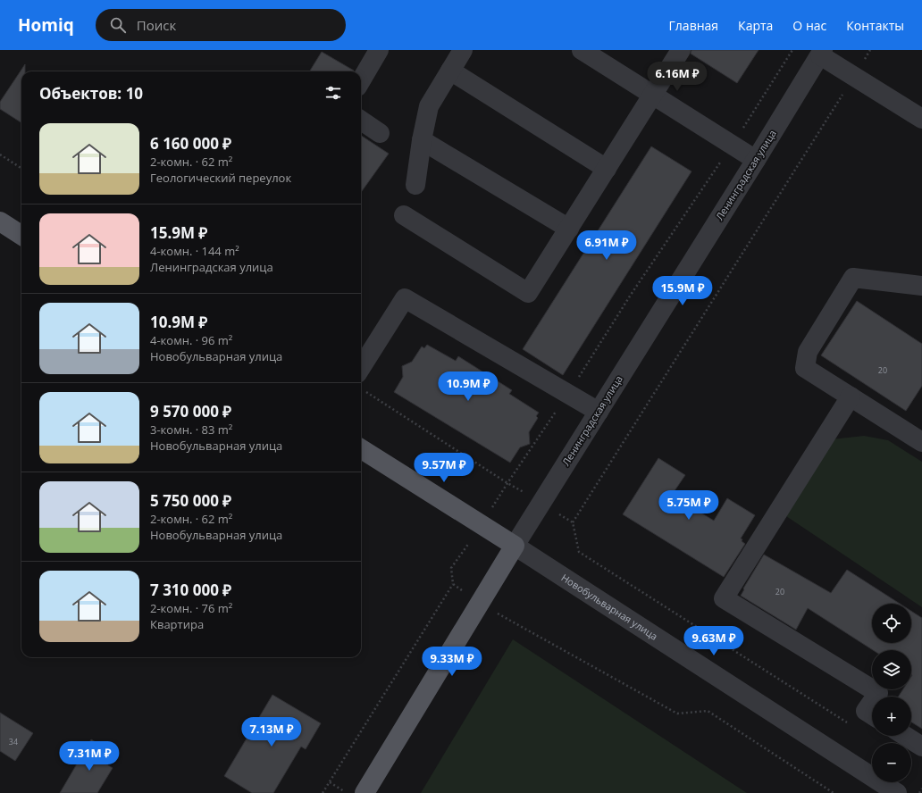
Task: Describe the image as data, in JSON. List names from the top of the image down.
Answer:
{
  "streets": {
    "main road": ["Ленинградская улица", "Новобульварная улица"]
  },
  "crossings": [
    ["Ленинградская улица", "Новобульварная улица"]
  ],
  "house_numbers": ["20", "20", "34"],
  "page": {
    "header": "Homiq",
    "search": "Поиск",
    "nav": [
      "Главная",
      "Карта",
      "О нас",
      "Контакты"
    ],
    "price": [
      "6.16M ₽",
      "6.91M ₽",
      "15.9M ₽",
      "10.9M ₽",
      "9.57M ₽",
      "5.75M ₽",
      "9.63M ₽",
      "9.33M ₽",
      "7.13M ₽",
      "7.31M ₽"
    ],
    "heading": "Объектов: 10",
    "list": [
      {
        "name": "6 160 000 ₽",
        "note": "2-комн. · 62 m² · Геологический переулок"
      },
      {
        "name": "15.9M ₽",
        "note": "4-комн. · 144 m² · Ленинградская улица"
      },
      {
        "name": "10.9M ₽",
        "note": "4-комн. · 96 m² · Новобульварная улица"
      },
      {
        "name": "9 570 000 ₽",
        "note": "3-комн. · 83 m² · Новобульварная улица"
      },
      {
        "name": "5 750 000 ₽",
        "note": "2-комн. · 62 m² · Новобульварная улица"
      },
      {
        "name": "7 310 000 ₽",
        "note": "2-комн. · 76 m² · Квартира"
      }
    ],
    "map_buttons": ["+", "−"]
  }
}
